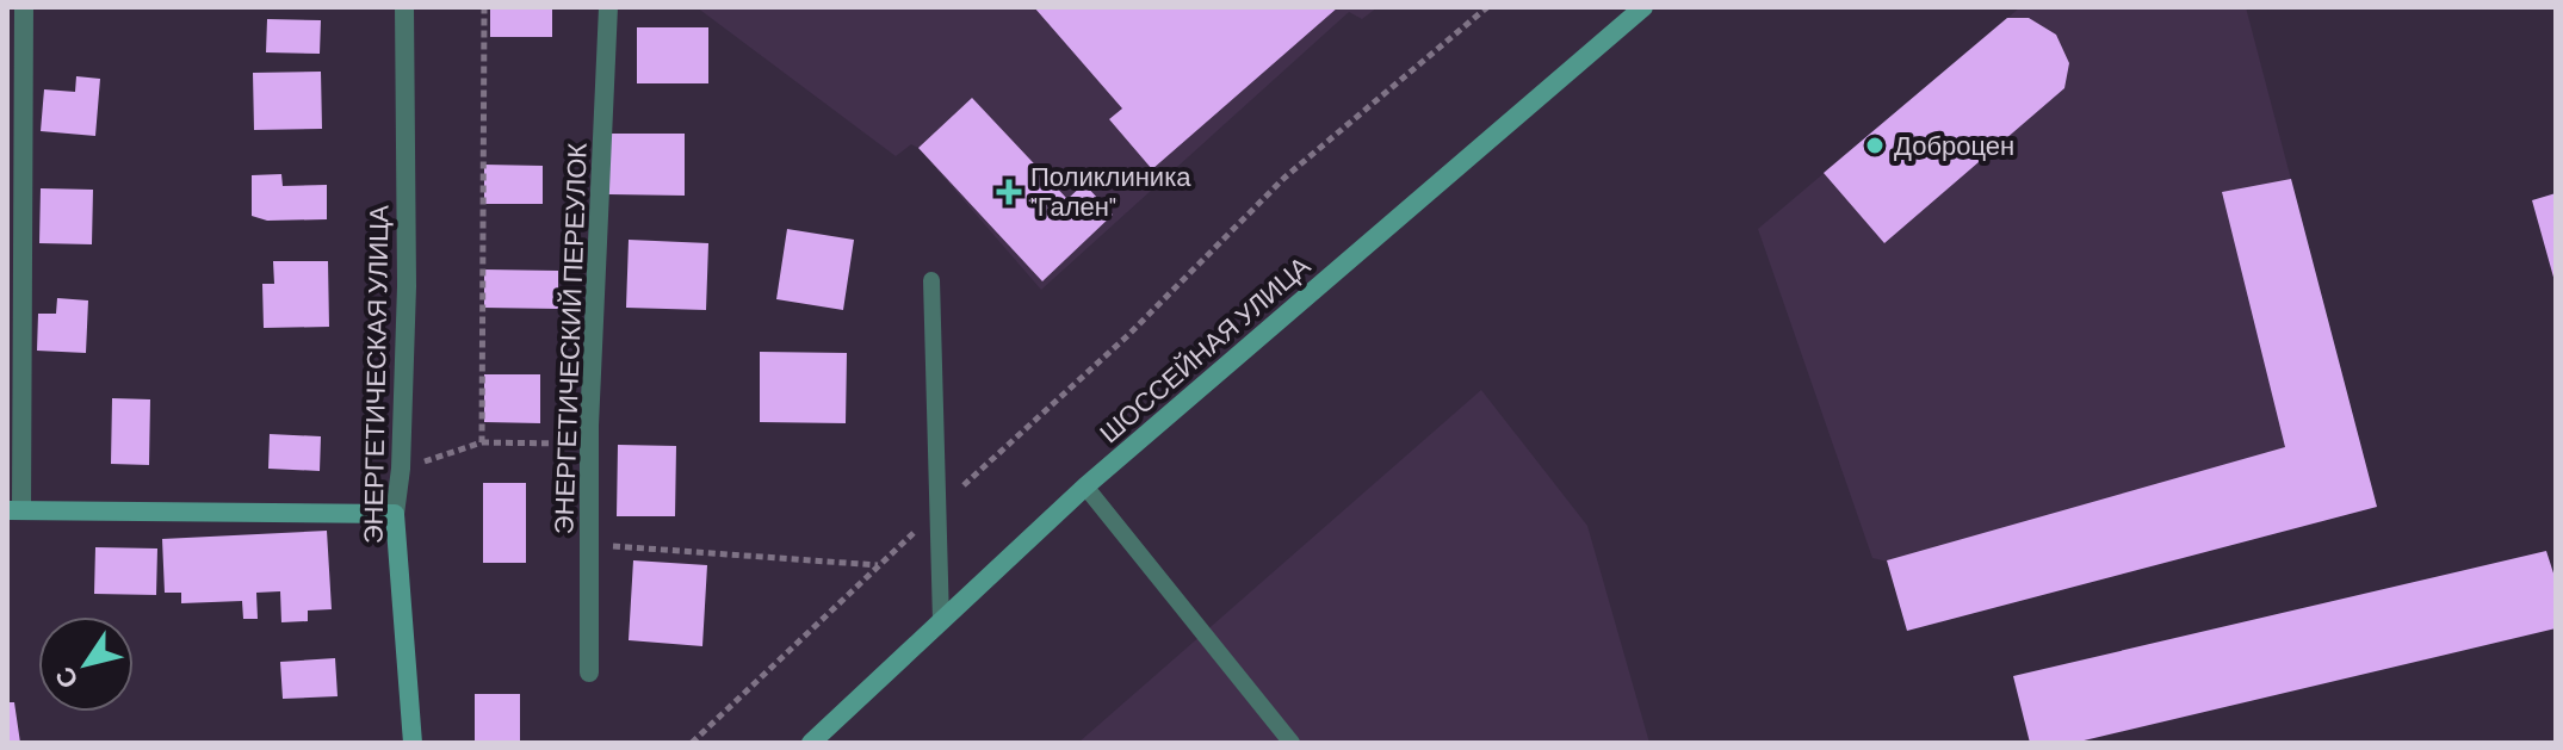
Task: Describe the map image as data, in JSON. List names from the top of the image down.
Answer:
{
  "streets": {
    "street": ["ЭНЕРГЕТИЧЕСКИЙ ПЕРЕУЛОК", "ШОССЕЙНАЯ УЛИЦА", "ЭНЕРГЕТИЧЕСКАЯ УЛИЦА"]
  },
  "places": {
    "other": ["Доброцен"],
    "health": ["Поликлиника \"Гален\""]
  },
  "north": "bottom left"
}
